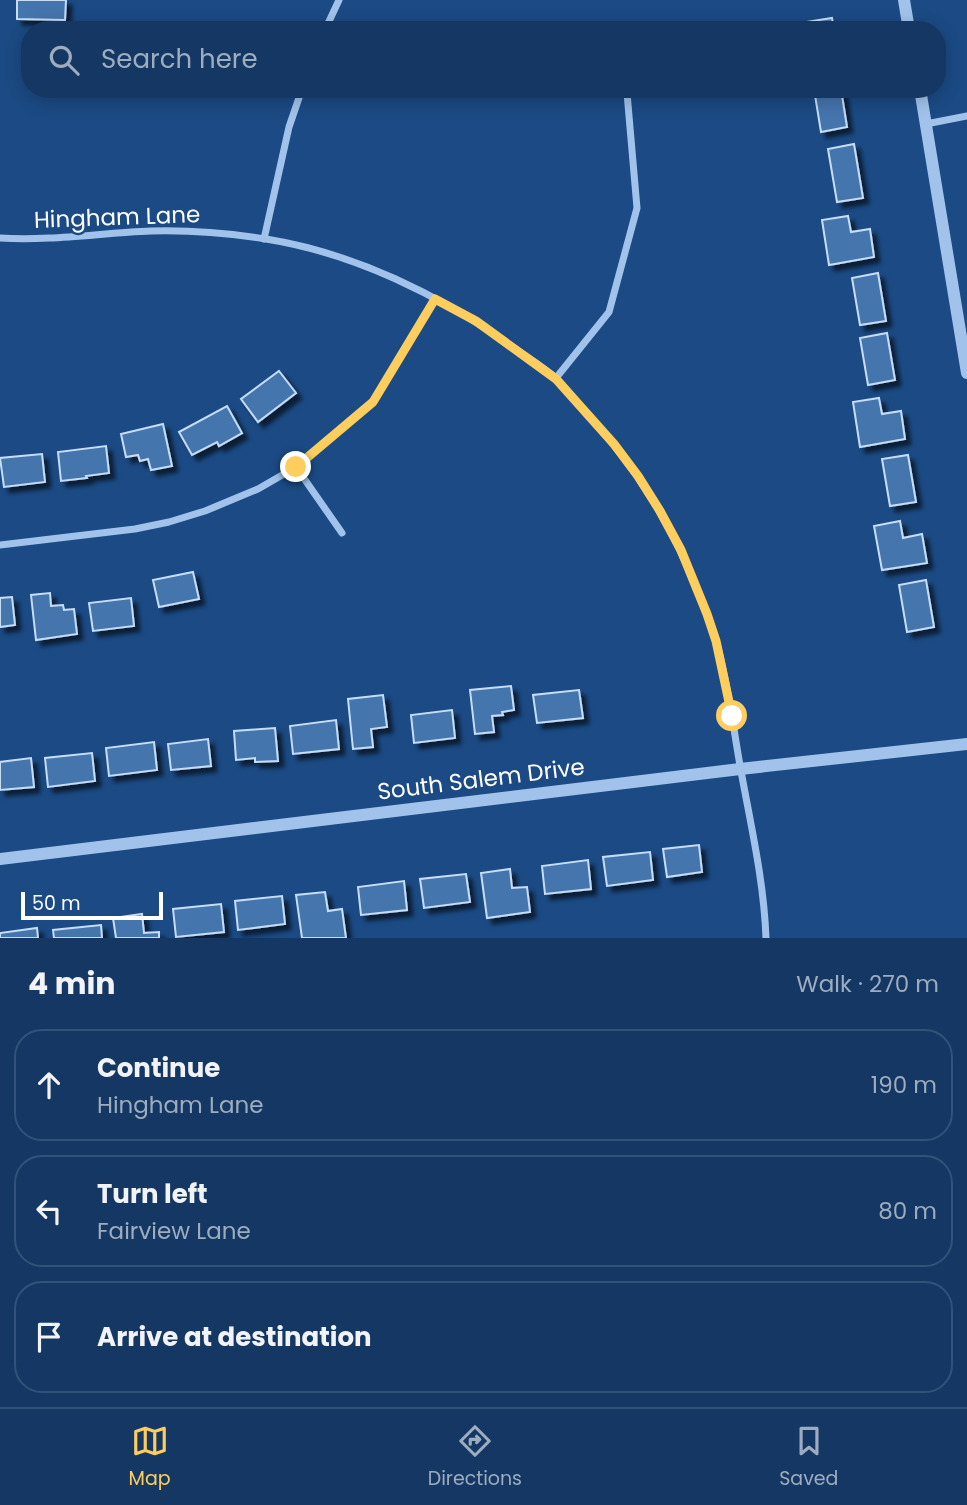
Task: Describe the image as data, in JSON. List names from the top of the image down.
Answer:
{
  "streets": {
    "street": ["Hingham Lane", "South Salem Drive"]
  },
  "crossings": [
    ["Hingham Lane", "South Salem Drive"]
  ],
  "scale_bar": "50 m",
  "page": {
    "search": "Search here",
    "scale": "50 m",
    "heading": ["4 min", "Walk · 270 m"],
    "list": [
      ["Continue", "Hingham Lane", "190 m"],
      ["Turn left", "Fairview Lane", "80 m"],
      "Arrive at destination"
    ],
    "nav": ["Map", "Directions", "Saved"]
  }
}
